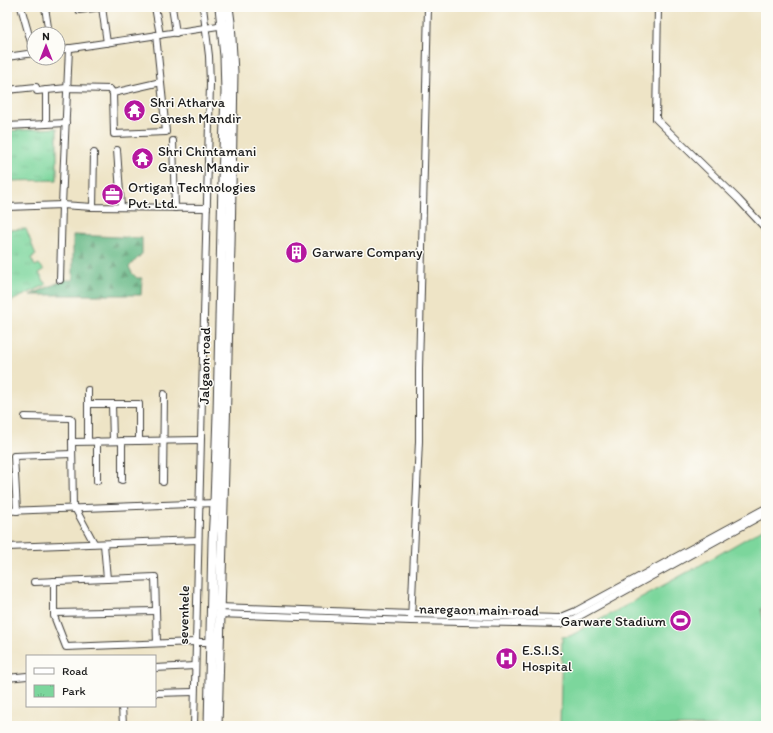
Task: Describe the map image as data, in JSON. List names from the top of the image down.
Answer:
{
  "streets": {
    "highway": ["Jalgaon road"],
    "street": ["naregaon main road", "sevenhele"]
  },
  "crossings": [
    ["Jalgaon road", "naregaon main road"]
  ],
  "places": {
    "temple": ["Shri Atharva Ganesh Mandir", "Shri Chintamani Ganesh Mandir"],
    "office": ["Ortigan Technologies Pvt. Ltd."],
    "building": ["Garware Company"],
    "sports": ["Garware Stadium"],
    "hospital": ["E.S.I.S. Hospital"]
  },
  "legend": ["Road", "Park"],
  "north": "top"
}
